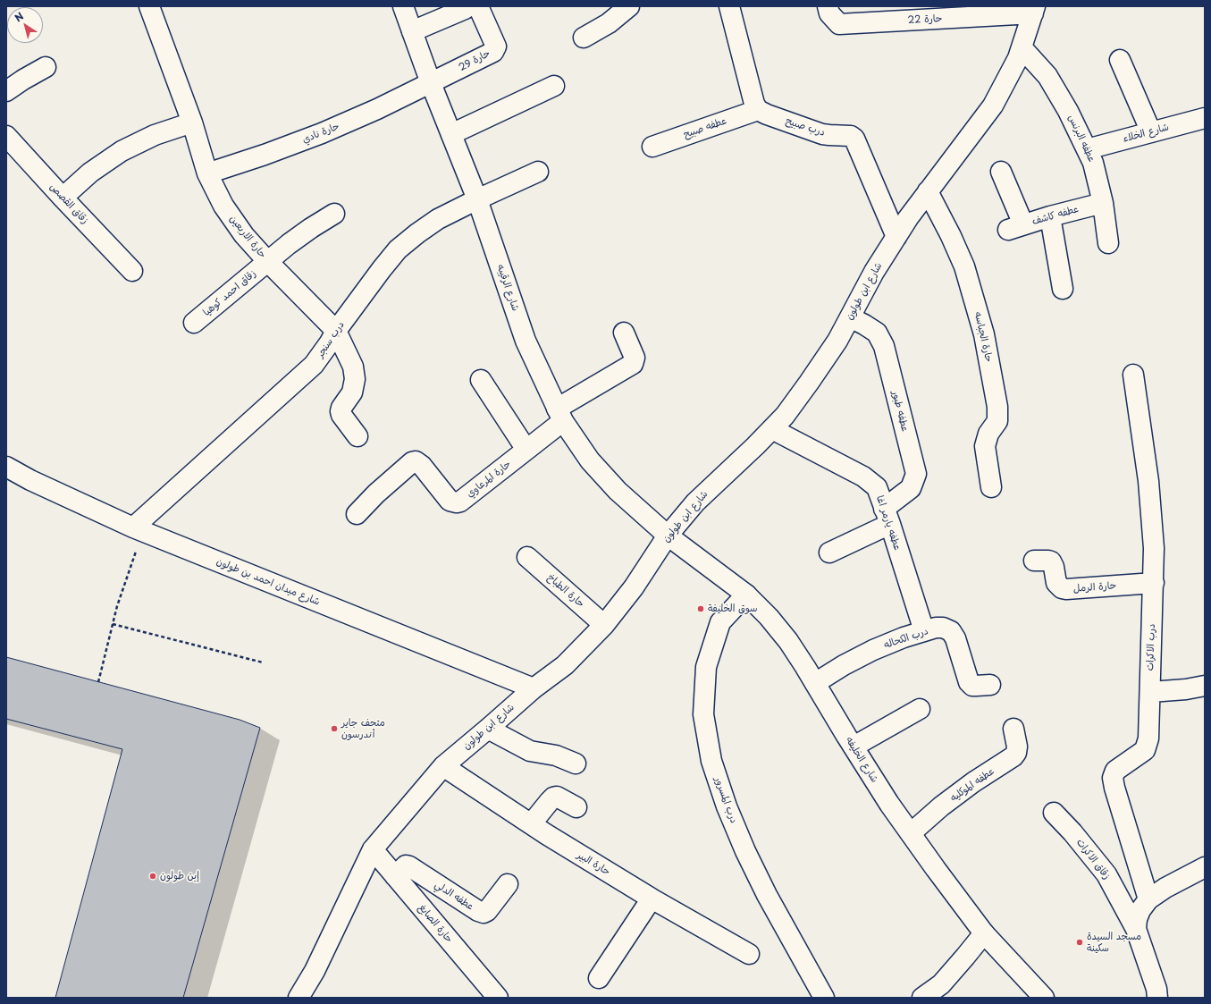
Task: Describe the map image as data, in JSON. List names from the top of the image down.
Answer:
{
  "streets": {
    "street": [
      "حارة 22",
      "حارة 29",
      "درب صبيح",
      "عطفه صبيح",
      "حارة نادي",
      "شارع الخلاء",
      "عطفه البرنس",
      "زقاق القصص",
      "عطفه كاشف",
      "حارة الاربعين",
      "شارع الرقيبه",
      "شارع ابن طولون",
      "زقاق احمد كوهيا",
      "حارة الجباسه",
      "درب سنجر",
      "عطفه طبور",
      "حارة المرعاوي",
      "عطفه يارمر اغا",
      "شارع ميدان احمد بن طولون",
      "حارة الرمل",
      "حارة الطباخ",
      "درب الكحاله",
      "درب الاكرات",
      "شارع الخليفه",
      "عطفه الموكليه",
      "درب المسرور",
      "زقاق الاكرات",
      "حارة البير",
      "عطفه الدلي",
      "حارة الصايغ"
    ]
  },
  "crossings": [
    ["حارة 22", "شارع ابن طولون"],
    ["حارة 29", "حارة نادي"],
    ["حارة 29", "شارع الرقيبه"],
    ["درب صبيح", "عطفه صبيح"],
    ["درب صبيح", "شارع ابن طولون"],
    ["حارة نادي", "حارة الاربعين"],
    ["حارة نادي", "شارع الرقيبه"],
    ["شارع الخلاء", "عطفه البرنس"],
    ["عطفه البرنس", "عطفه كاشف"],
    ["عطفه البرنس", "شارع ابن طولون"],
    ["حارة الاربعين", "زقاق احمد كوهيا"],
    ["حارة الاربعين", "درب سنجر"],
    ["شارع الرقيبه", "شارع ابن طولون"],
    ["شارع الرقيبه", "درب سنجر"],
    ["شارع الرقيبه", "حارة المرعاوي"],
    ["شارع الرقيبه", "شارع الخليفه"],
    ["شارع ابن طولون", "حارة الجباسه"],
    ["شارع ابن طولون", "عطفه طبور"],
    ["شارع ابن طولون", "عطفه يارمر اغا"],
    ["شارع ابن طولون", "شارع ميدان احمد بن طولون"],
    ["شارع ابن طولون", "حارة الطباخ"],
    ["شارع ابن طولون", "شارع الخليفه"],
    ["شارع ابن طولون", "حارة البير"],
    ["شارع ابن طولون", "حارة الصايغ"],
    ["درب سنجر", "شارع ميدان احمد بن طولون"],
    ["عطفه طبور", "عطفه يارمر اغا"],
    ["عطفه يارمر اغا", "درب الكحاله"],
    ["حارة الرمل", "درب الاكرات"],
    ["درب الكحاله", "شارع الخليفه"],
    ["شارع الخليفه", "عطفه الموكليه"],
    ["شارع الخليفه", "درب المسرور"],
    ["عطفه الدلي", "حارة الصايغ"]
  ],
  "places": [
    "سوق الخليفة",
    "متحف جاير أندرسون",
    "إبن طولون",
    "مسجد السيدة سكينة"
  ],
  "north": "top left"
}
